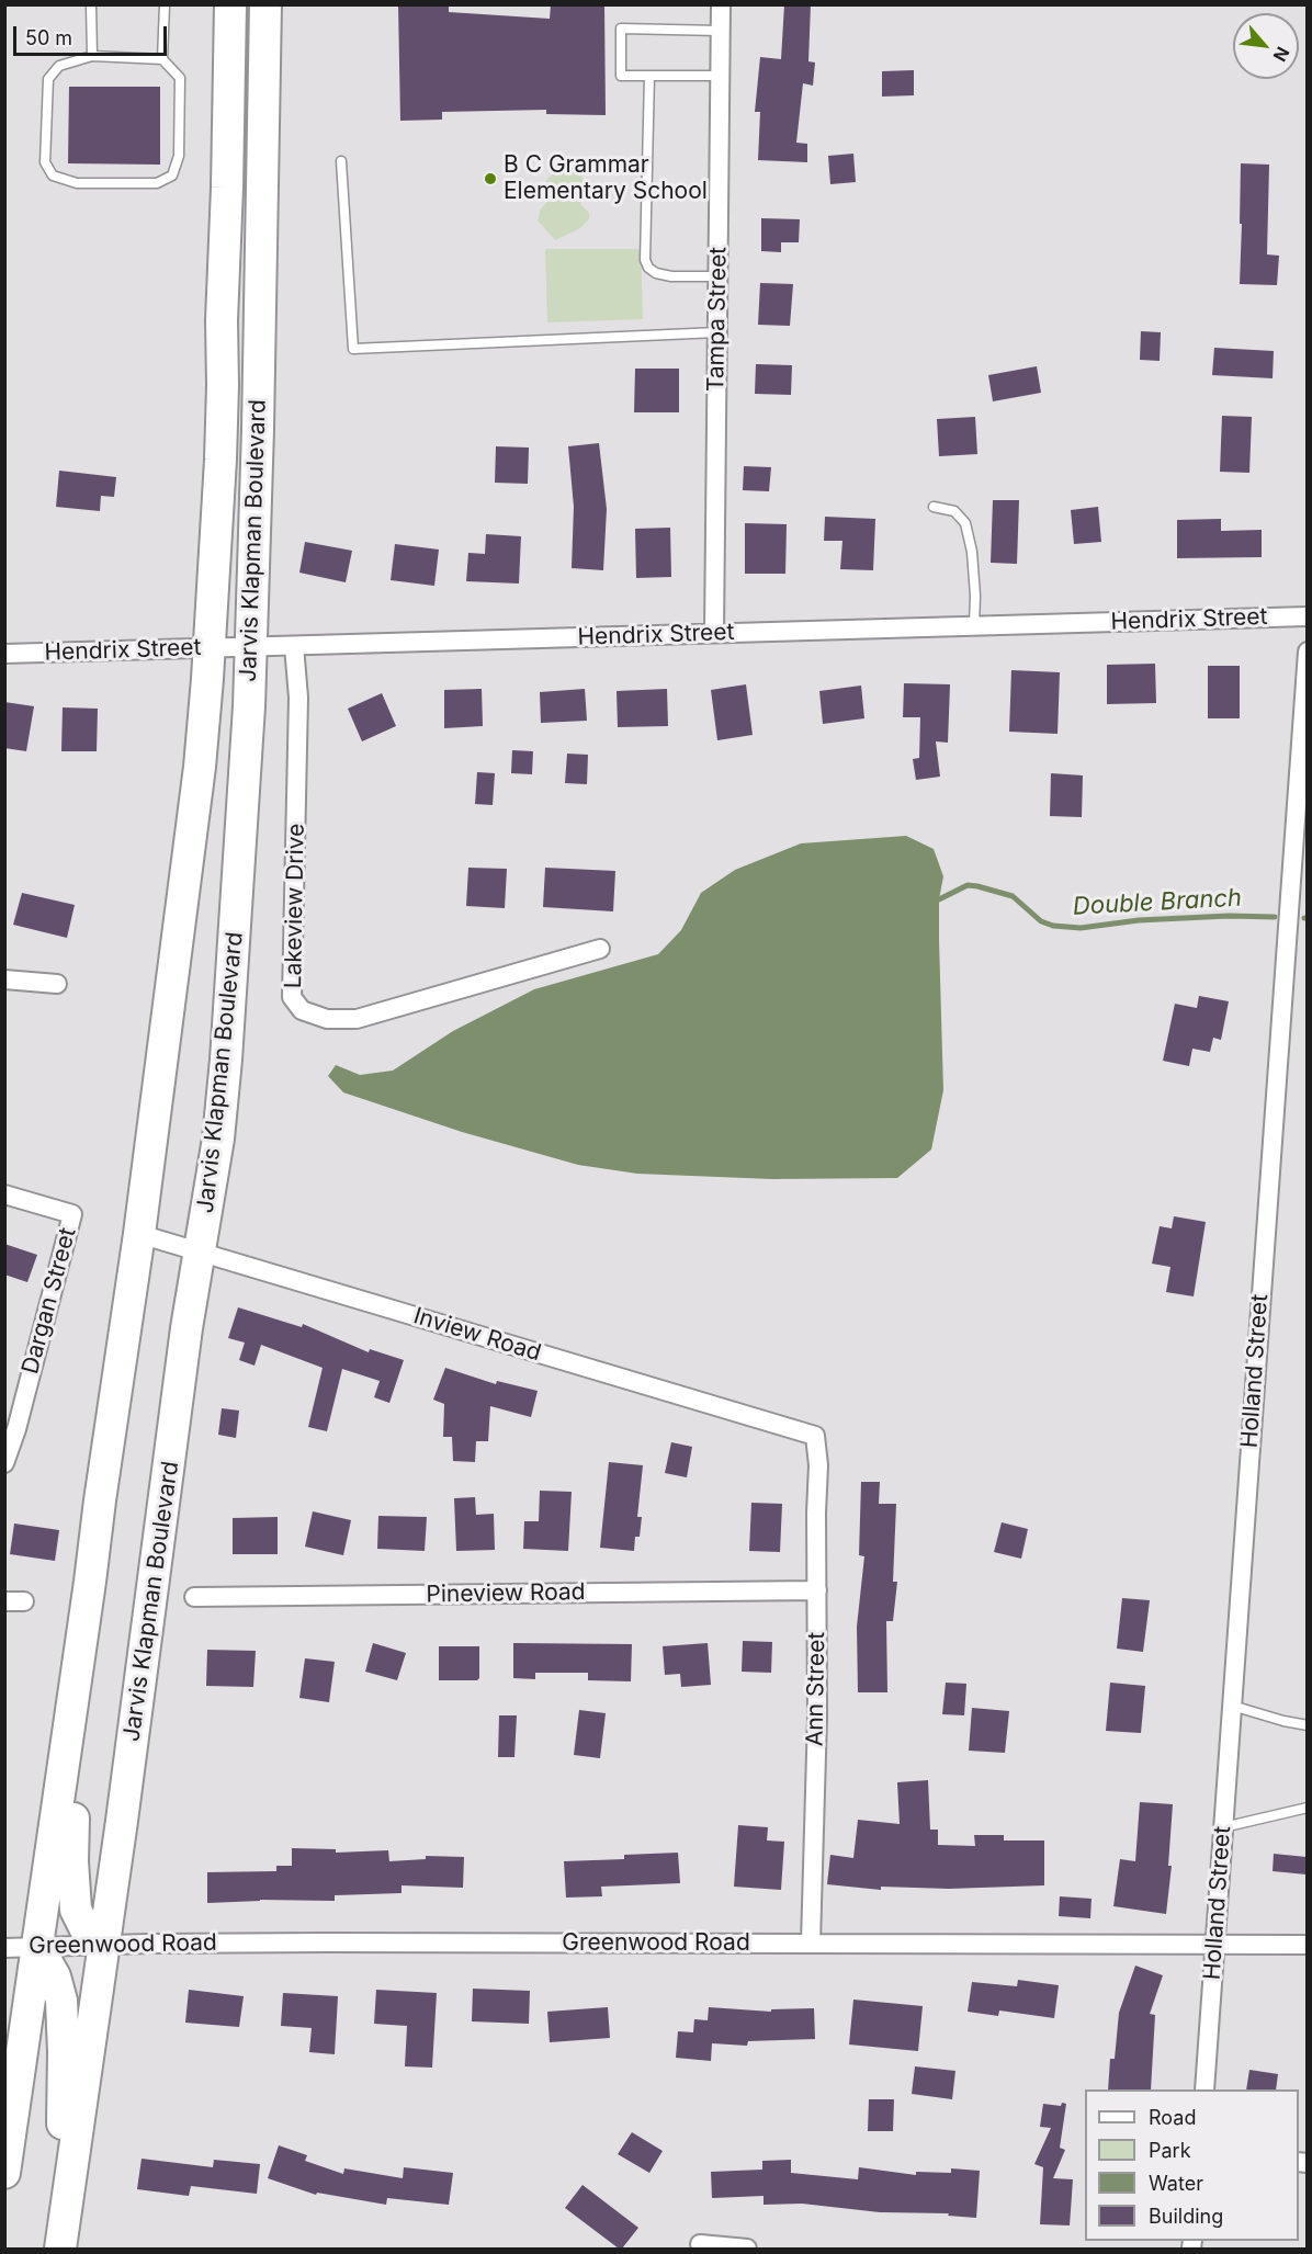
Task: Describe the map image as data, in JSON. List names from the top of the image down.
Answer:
{
  "streets": {
    "highway": ["Jarvis Klapman Boulevard"],
    "street": [
      "Tampa Street",
      "Hendrix Street",
      "Lakeview Drive",
      "Dargan Street",
      "Inview Road",
      "Holland Street",
      "Pineview Road",
      "Ann Street",
      "Greenwood Road"
    ]
  },
  "crossings": [
    ["Tampa Street", "Hendrix Street"],
    ["Jarvis Klapman Boulevard", "Hendrix Street"],
    ["Jarvis Klapman Boulevard", "Inview Road"],
    ["Jarvis Klapman Boulevard", "Greenwood Road"],
    ["Hendrix Street", "Lakeview Drive"],
    ["Inview Road", "Ann Street"],
    ["Holland Street", "Greenwood Road"],
    ["Pineview Road", "Ann Street"],
    ["Ann Street", "Greenwood Road"]
  ],
  "water": ["Double Branch"],
  "places": ["B C Grammar Elementary School"],
  "legend": [
    "Road",
    "Park",
    "Water",
    "Building"
  ],
  "scale_bar": "50 m",
  "north": "bottom right"
}
